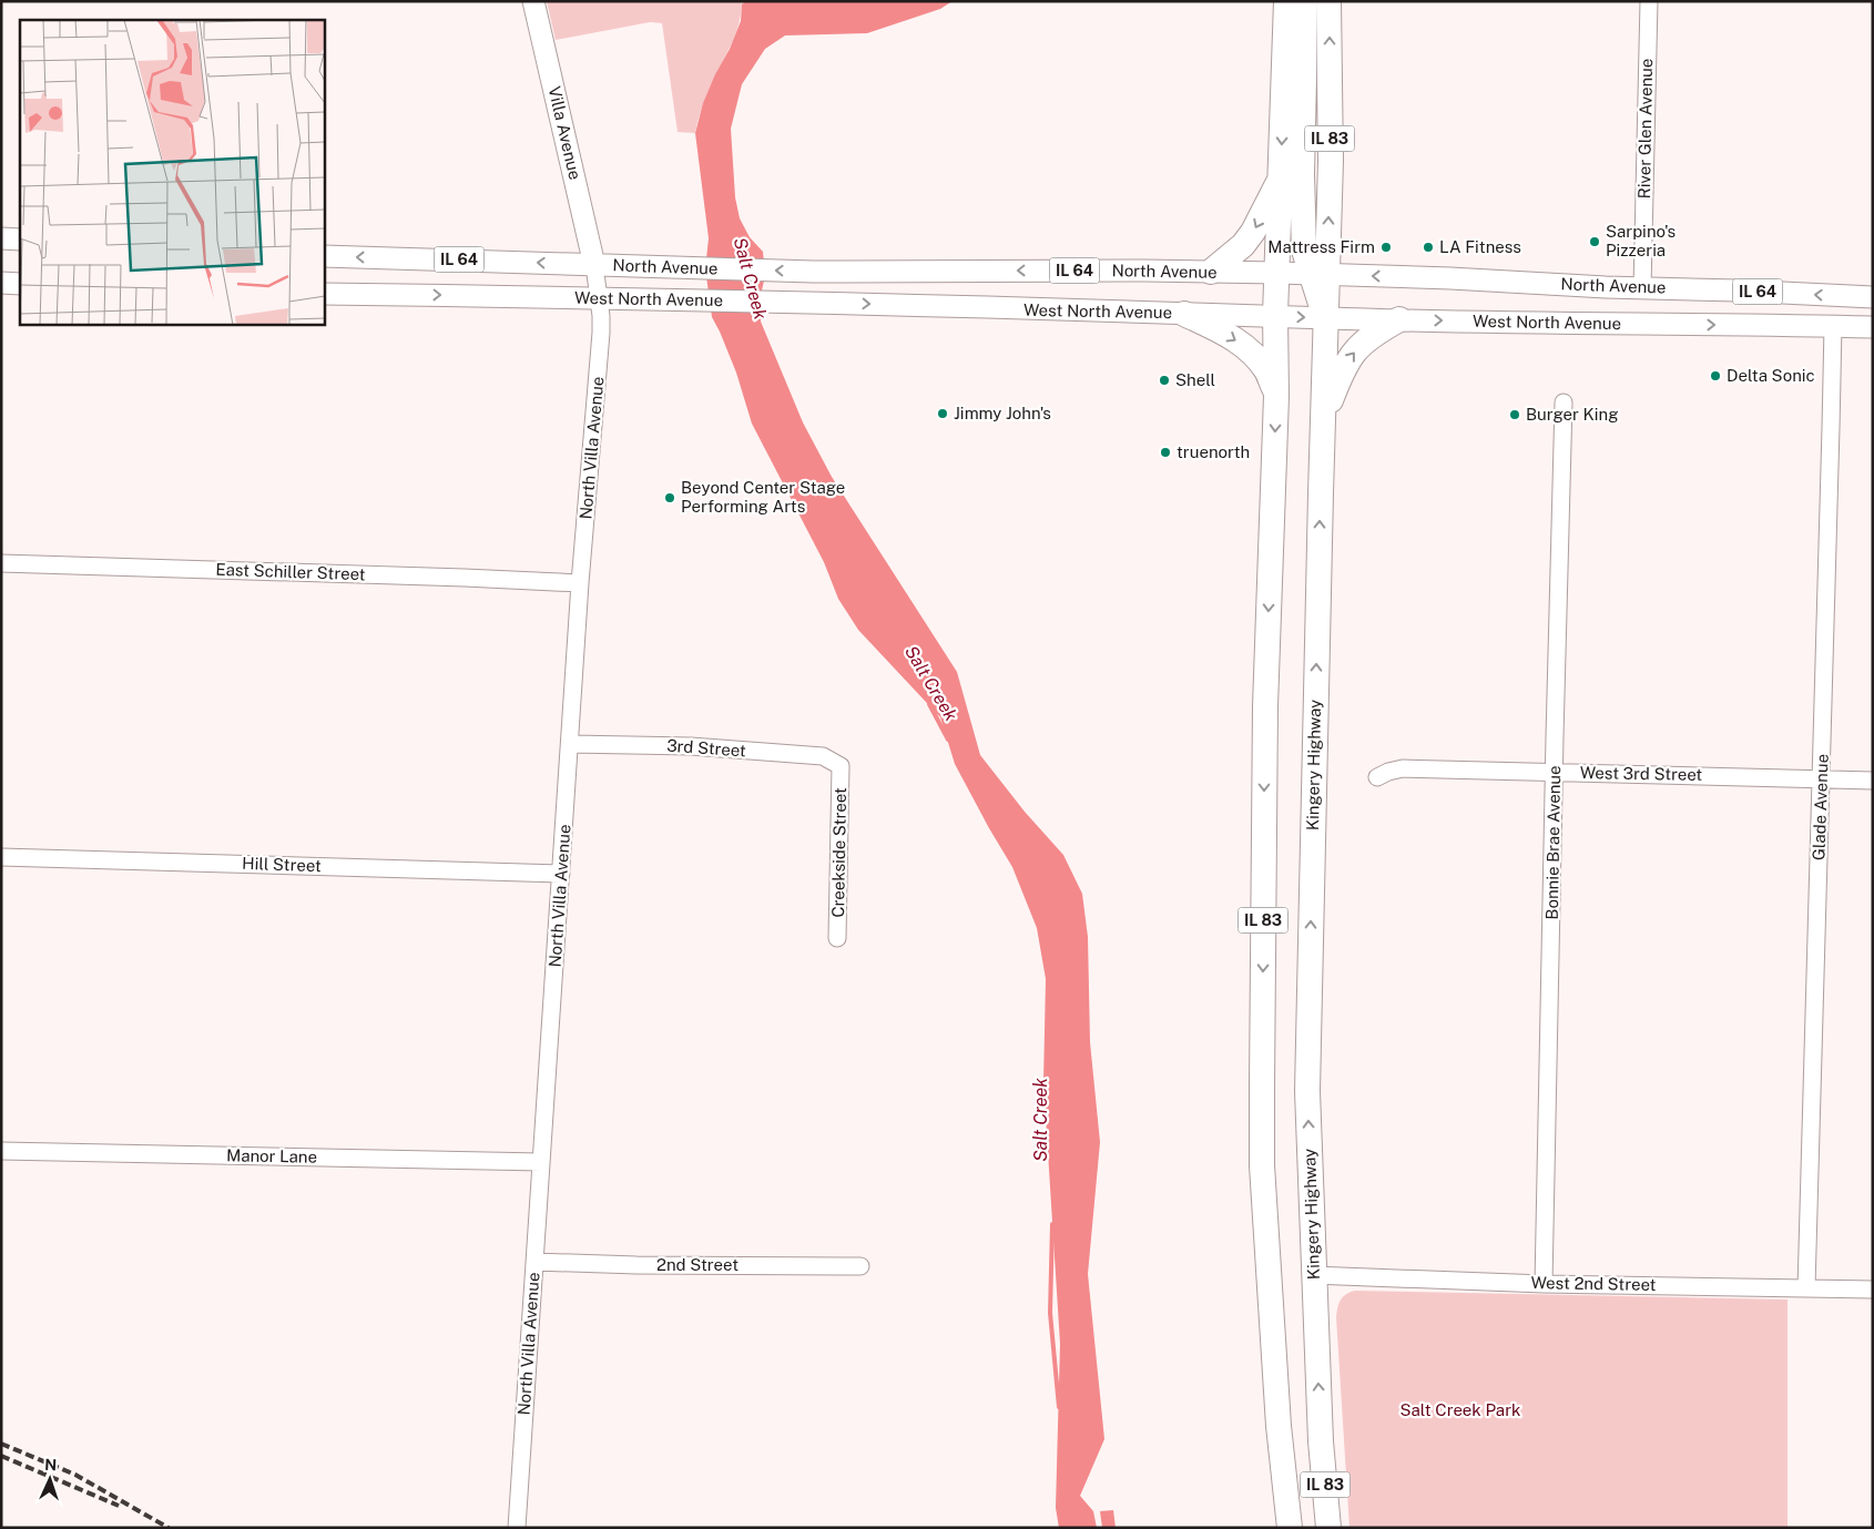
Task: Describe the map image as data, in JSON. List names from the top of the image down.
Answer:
{
  "streets": {
    "highway": ["IL 83", "Kingery Highway"],
    "main road": [
      "Villa Avenue",
      "IL 64",
      "North Avenue",
      "West North Avenue"
    ],
    "street": [
      "River Glen Avenue",
      "North Villa Avenue",
      "East Schiller Street",
      "3rd Street",
      "West 3rd Street",
      "Glade Avenue",
      "Bonnie Brae Avenue",
      "Creekside Street",
      "Hill Street",
      "Manor Lane",
      "2nd Street",
      "West 2nd Street"
    ]
  },
  "crossings": [
    ["River Glen Avenue", "North Avenue"],
    ["Villa Avenue", "North Avenue"],
    ["Villa Avenue", "North Villa Avenue"],
    ["IL 83", "North Avenue"],
    ["IL 83", "West North Avenue"],
    ["North Avenue", "North Villa Avenue"],
    ["North Avenue", "Kingery Highway"],
    ["West North Avenue", "North Villa Avenue"],
    ["West North Avenue", "Kingery Highway"],
    ["West North Avenue", "Glade Avenue"],
    ["North Villa Avenue", "East Schiller Street"],
    ["North Villa Avenue", "3rd Street"],
    ["North Villa Avenue", "Hill Street"],
    ["North Villa Avenue", "Manor Lane"],
    ["North Villa Avenue", "2nd Street"],
    ["3rd Street", "Creekside Street"],
    ["Kingery Highway", "West 2nd Street"],
    ["West 3rd Street", "Glade Avenue"],
    ["West 3rd Street", "Bonnie Brae Avenue"],
    ["Glade Avenue", "West 2nd Street"],
    ["Bonnie Brae Avenue", "West 2nd Street"]
  ],
  "one_way": ["North Avenue", "West North Avenue"],
  "water": ["Salt Creek"],
  "parks": ["Salt Creek Park"],
  "places": [
    "Sarpino's Pizzeria",
    "Mattress Firm",
    "LA Fitness",
    "Delta Sonic",
    "Shell",
    "Jimmy John's",
    "Burger King",
    "truenorth",
    "Beyond Center Stage Performing Arts"
  ],
  "north": "top"
}
